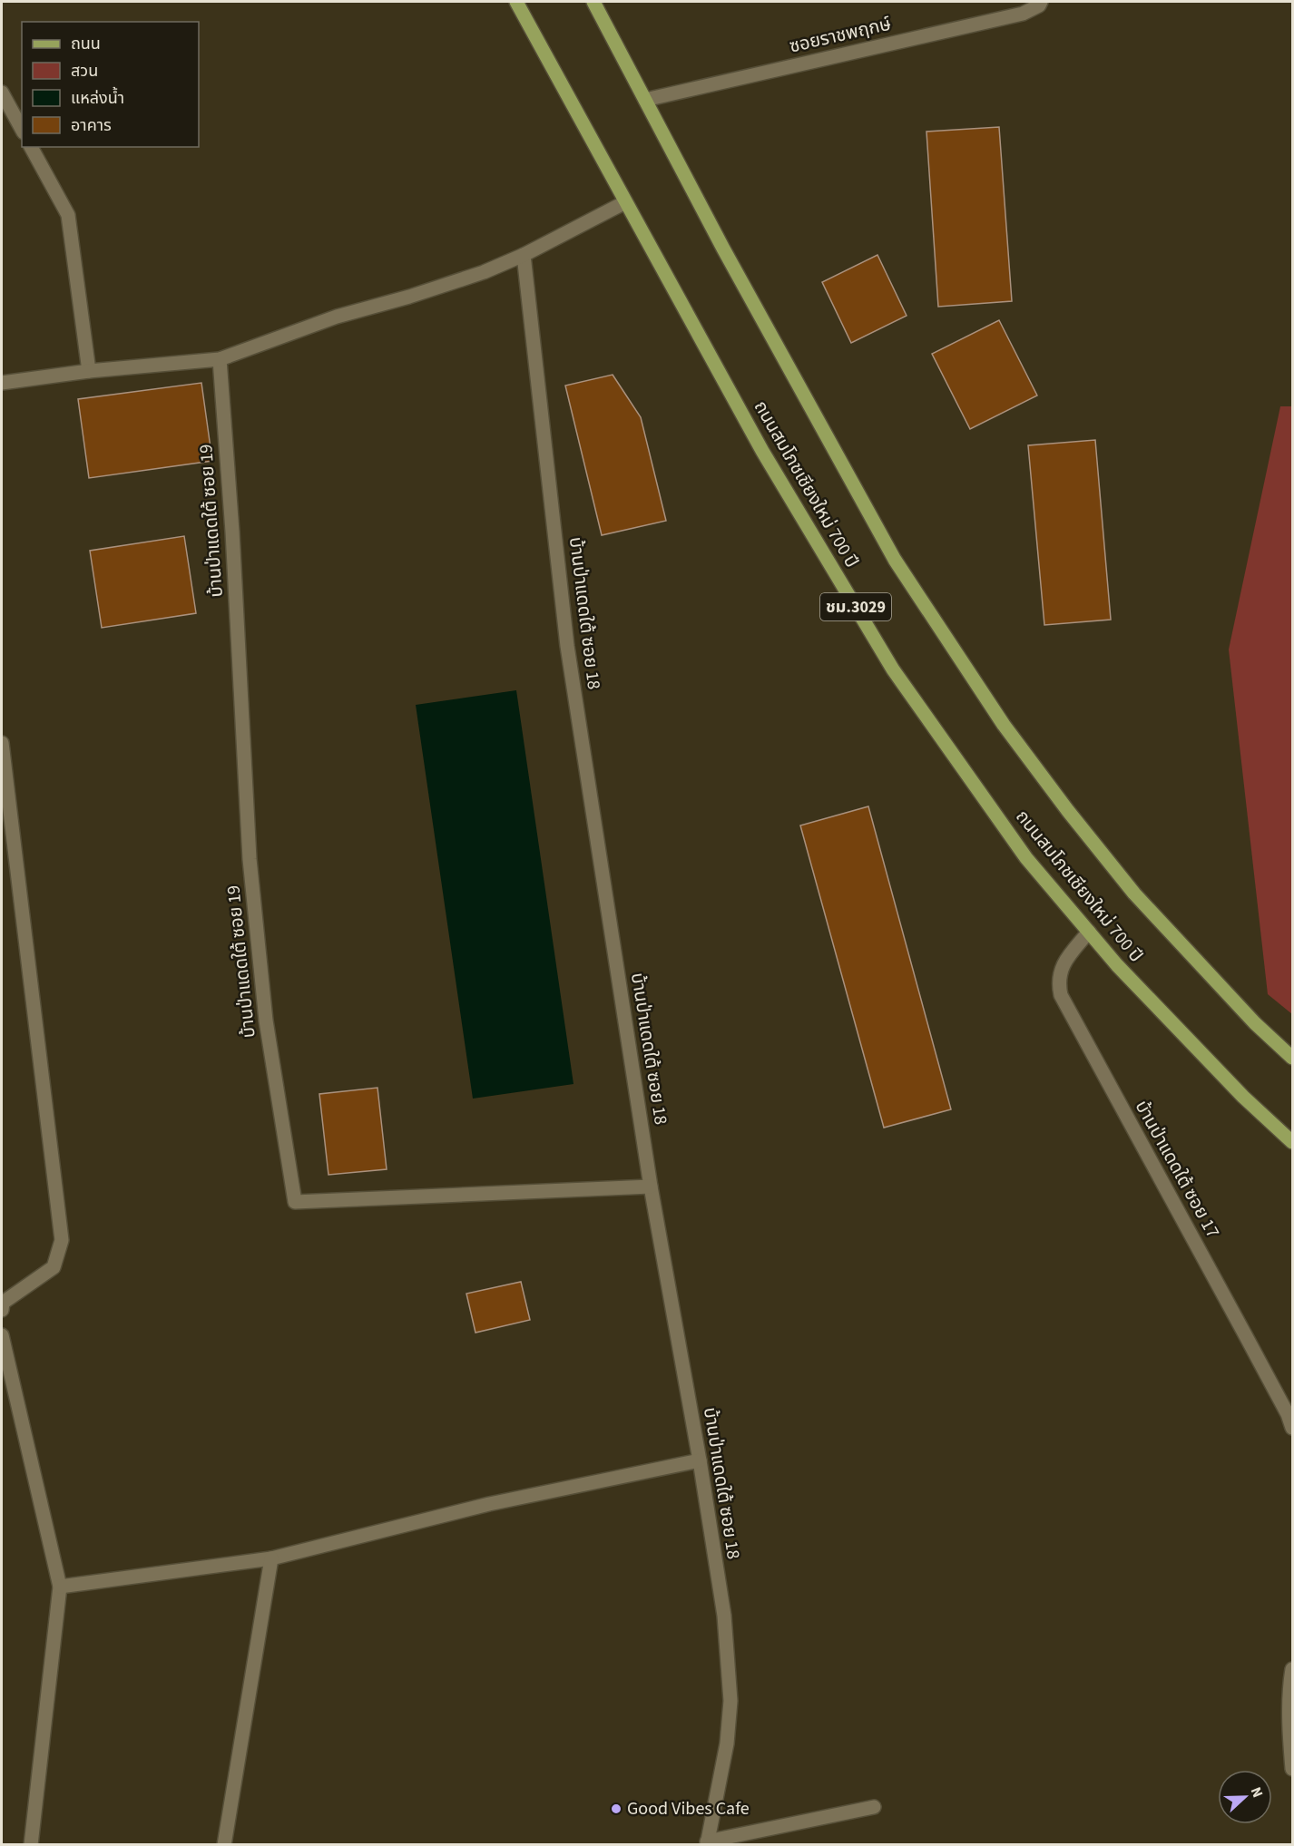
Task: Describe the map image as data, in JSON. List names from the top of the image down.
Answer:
{
  "streets": {
    "main road": ["ถนนสมโภชเชียงใหม่ 700 ปี", "ชม.3029"],
    "street": [
      "ซอยราชพฤกษ์",
      "บ้านป่าแดดใต้ ซอย 19",
      "บ้านป่าแดดใต้ ซอย 18",
      "บ้านป่าแดดใต้ ซอย 17"
    ]
  },
  "crossings": [
    ["ซอยราชพฤกษ์", "ชม.3029"],
    ["ถนนสมโภชเชียงใหม่ 700 ปี", "บ้านป่าแดดใต้ ซอย 17"],
    ["บ้านป่าแดดใต้ ซอย 19", "บ้านป่าแดดใต้ ซอย 18"]
  ],
  "places": ["Good Vibes Cafe"],
  "legend": [
    "ถนน",
    "สวน",
    "แหล่งน้ำ",
    "อาคาร"
  ],
  "north": "right"
}
